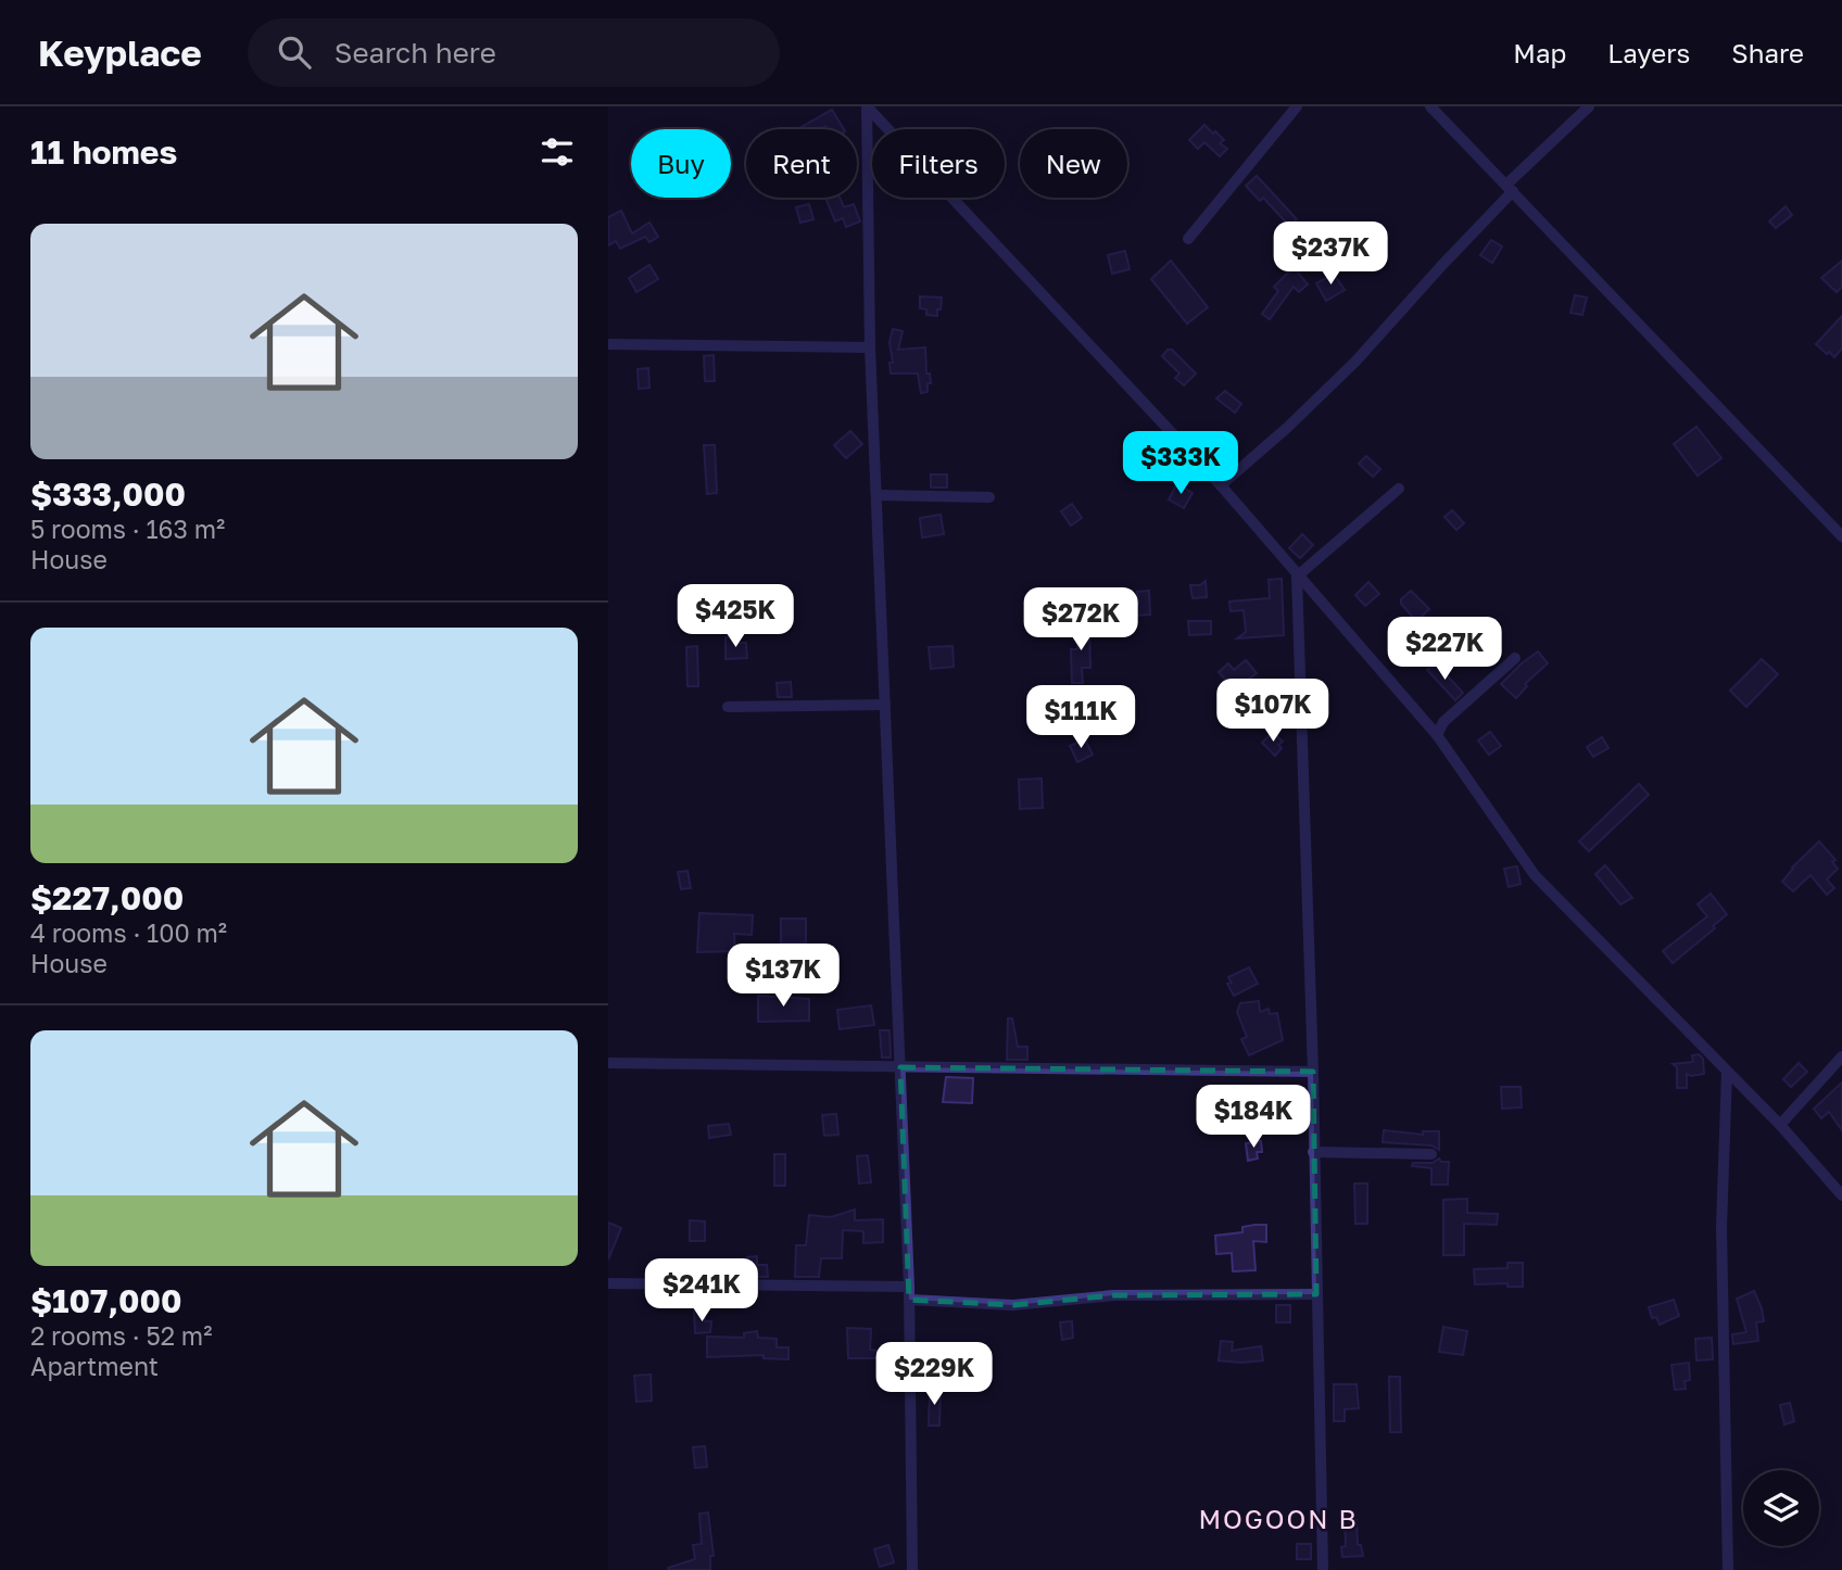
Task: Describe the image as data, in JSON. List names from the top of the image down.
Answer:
{
  "districts": ["MOGOON B"],
  "page": {
    "header": "Keyplace",
    "search": "Search here",
    "nav": ["Map", "Layers", "Share"],
    "heading": "11 homes",
    "chip": [
      "Buy",
      "Rent",
      "Filters",
      "New"
    ],
    "list": [
      {
        "name": "$333,000",
        "note": "5 rooms · 163 m² · House"
      },
      {
        "name": "$227,000",
        "note": "4 rooms · 100 m² · House"
      },
      {
        "name": "$107,000",
        "note": "2 rooms · 52 m² · Apartment"
      }
    ],
    "price": [
      "$237K",
      "$333K",
      "$425K",
      "$272K",
      "$227K",
      "$107K",
      "$111K",
      "$137K",
      "$184K",
      "$241K",
      "$229K"
    ]
  }
}
